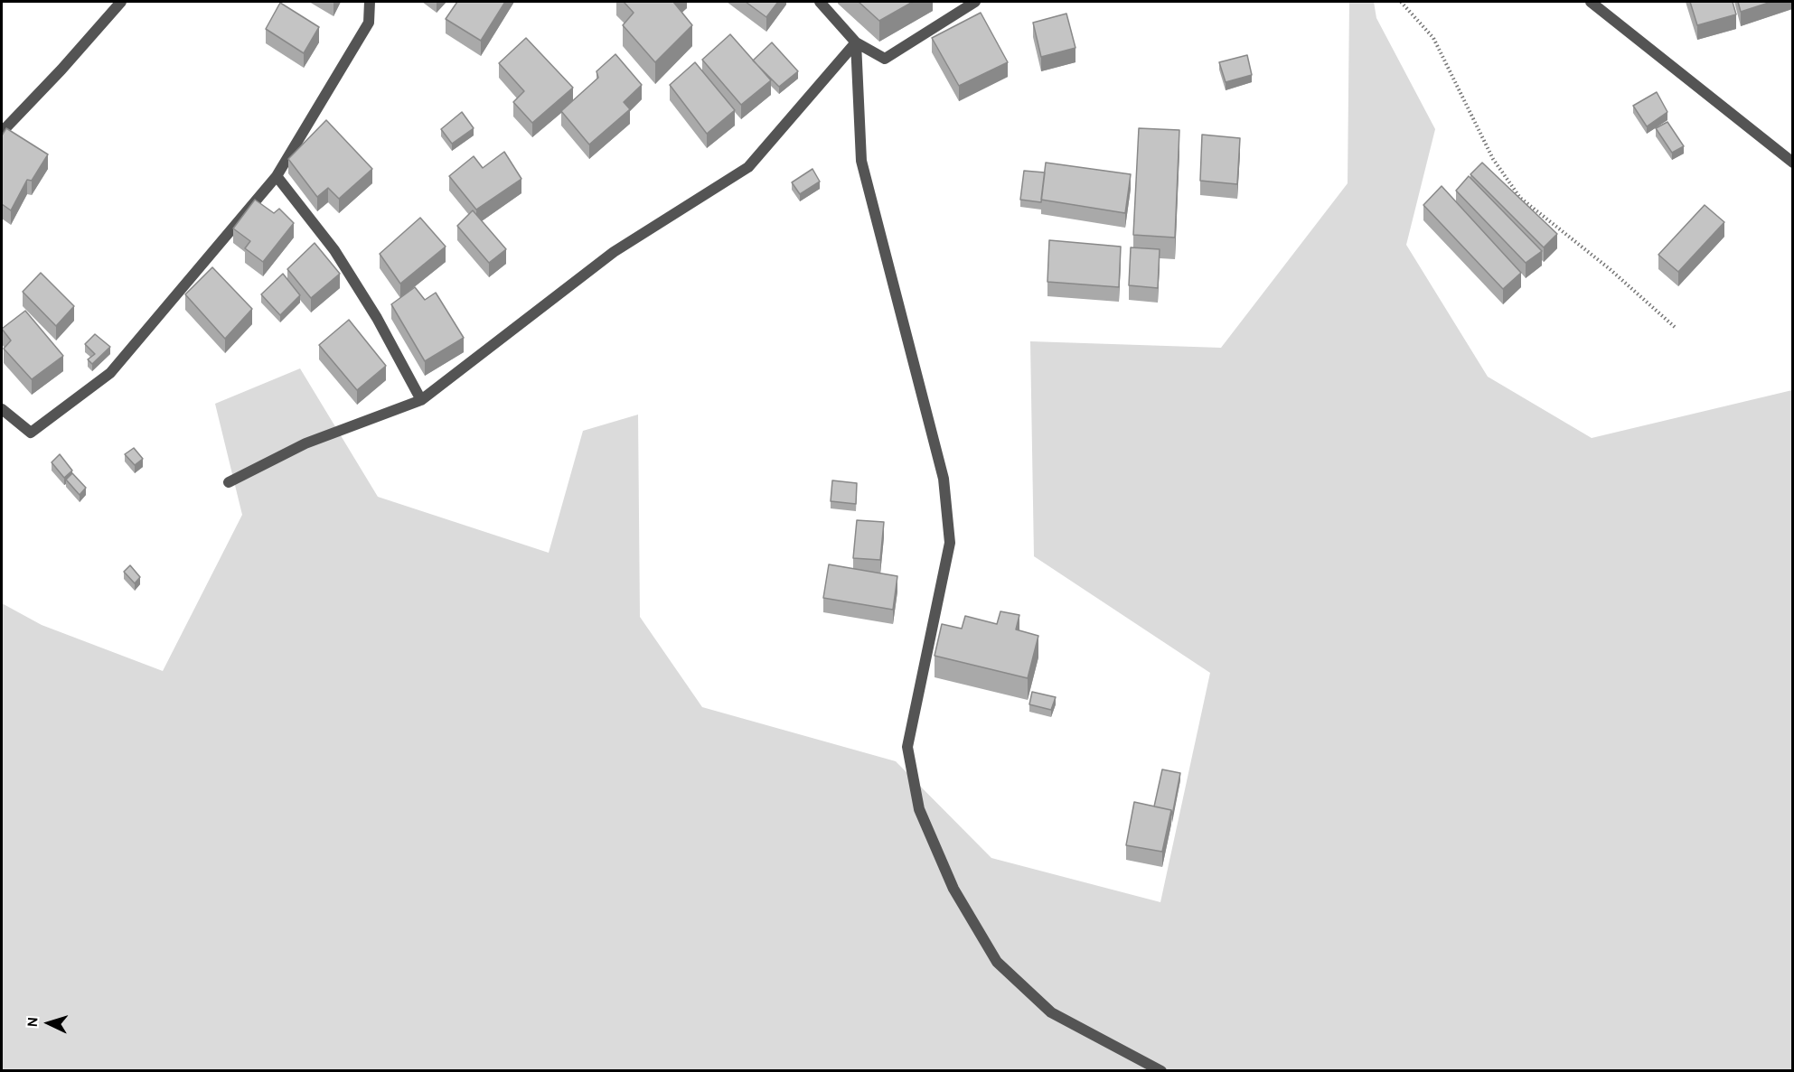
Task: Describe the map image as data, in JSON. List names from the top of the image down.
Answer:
{
  "north": "left"
}
